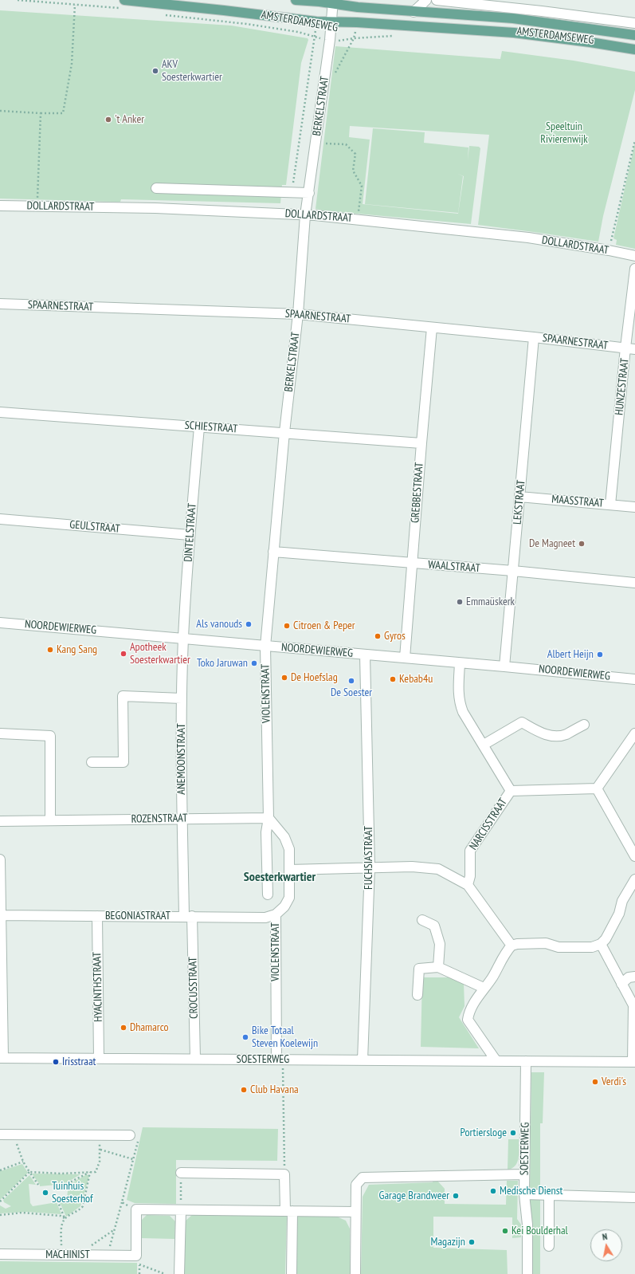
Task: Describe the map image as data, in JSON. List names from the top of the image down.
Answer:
{
  "streets": {
    "main road": ["AMSTERDAMSEWEG"],
    "street": [
      "BERKELSTRAAT",
      "DOLLARDSTRAAT",
      "SPAARNESTRAAT",
      "HUNZESTRAAT",
      "SCHIESTRAAT",
      "GREBBESTRAAT",
      "MAASSTRAAT",
      "LEKSTRAAT",
      "GEULSTRAAT",
      "DINTELSTRAAT",
      "WAALSTRAAT",
      "NOORDEWIERWEG",
      "VIOLENSTRAAT",
      "ANEMOONSTRAAT",
      "ROZENSTRAAT",
      "NARCISSTRAAT",
      "FUCHSIASTRAAT",
      "BEGONIASTRAAT",
      "HYACINTHSTRAAT",
      "CROCUSSTRAAT",
      "SOESTERWEG",
      "MACHINIST"
    ]
  },
  "crossings": [
    ["AMSTERDAMSEWEG", "BERKELSTRAAT"],
    ["BERKELSTRAAT", "DOLLARDSTRAAT"],
    ["BERKELSTRAAT", "SPAARNESTRAAT"],
    ["BERKELSTRAAT", "SCHIESTRAAT"],
    ["BERKELSTRAAT", "WAALSTRAAT"],
    ["BERKELSTRAAT", "NOORDEWIERWEG"],
    ["BERKELSTRAAT", "VIOLENSTRAAT"],
    ["SPAARNESTRAAT", "HUNZESTRAAT"],
    ["SPAARNESTRAAT", "GREBBESTRAAT"],
    ["SPAARNESTRAAT", "LEKSTRAAT"],
    ["HUNZESTRAAT", "MAASSTRAAT"],
    ["SCHIESTRAAT", "GREBBESTRAAT"],
    ["SCHIESTRAAT", "DINTELSTRAAT"],
    ["GREBBESTRAAT", "WAALSTRAAT"],
    ["GREBBESTRAAT", "NOORDEWIERWEG"],
    ["MAASSTRAAT", "LEKSTRAAT"],
    ["LEKSTRAAT", "WAALSTRAAT"],
    ["LEKSTRAAT", "NOORDEWIERWEG"],
    ["GEULSTRAAT", "DINTELSTRAAT"],
    ["DINTELSTRAAT", "NOORDEWIERWEG"],
    ["DINTELSTRAAT", "ANEMOONSTRAAT"],
    ["NOORDEWIERWEG", "VIOLENSTRAAT"],
    ["NOORDEWIERWEG", "ANEMOONSTRAAT"],
    ["NOORDEWIERWEG", "NARCISSTRAAT"],
    ["NOORDEWIERWEG", "FUCHSIASTRAAT"],
    ["VIOLENSTRAAT", "ROZENSTRAAT"],
    ["VIOLENSTRAAT", "BEGONIASTRAAT"],
    ["VIOLENSTRAAT", "SOESTERWEG"],
    ["ANEMOONSTRAAT", "ROZENSTRAAT"],
    ["ANEMOONSTRAAT", "BEGONIASTRAAT"],
    ["ANEMOONSTRAAT", "CROCUSSTRAAT"],
    ["FUCHSIASTRAAT", "SOESTERWEG"],
    ["BEGONIASTRAAT", "HYACINTHSTRAAT"],
    ["BEGONIASTRAAT", "CROCUSSTRAAT"],
    ["HYACINTHSTRAAT", "SOESTERWEG"],
    ["CROCUSSTRAAT", "SOESTERWEG"]
  ],
  "districts": ["Soesterkwartier"],
  "parks": ["Speeltuin Rivierenwijk"],
  "places": [
    "AKV Soesterkwartier",
    "'t Anker",
    "De Magneet",
    "Emmaüskerk",
    "Als vanouds",
    "Citroen & Peper",
    "Gyros",
    "Kang Sang",
    "Apotheek Soesterkwartier",
    "Albert Heijn",
    "Toko Jaruwan",
    "De Hoefslag",
    "Kebab4u",
    "De Soester",
    "Dhamarco",
    "Bike Totaal Steven Koelewijn",
    "Irisstraat",
    "Verdi's",
    "Club Havana",
    "Portiersloge",
    "Medische Dienst",
    "Tuinhuis Soesterhof",
    "Garage Brandweer",
    "Kei Boulderhal",
    "Magazijn"
  ],
  "north": "top"
}
